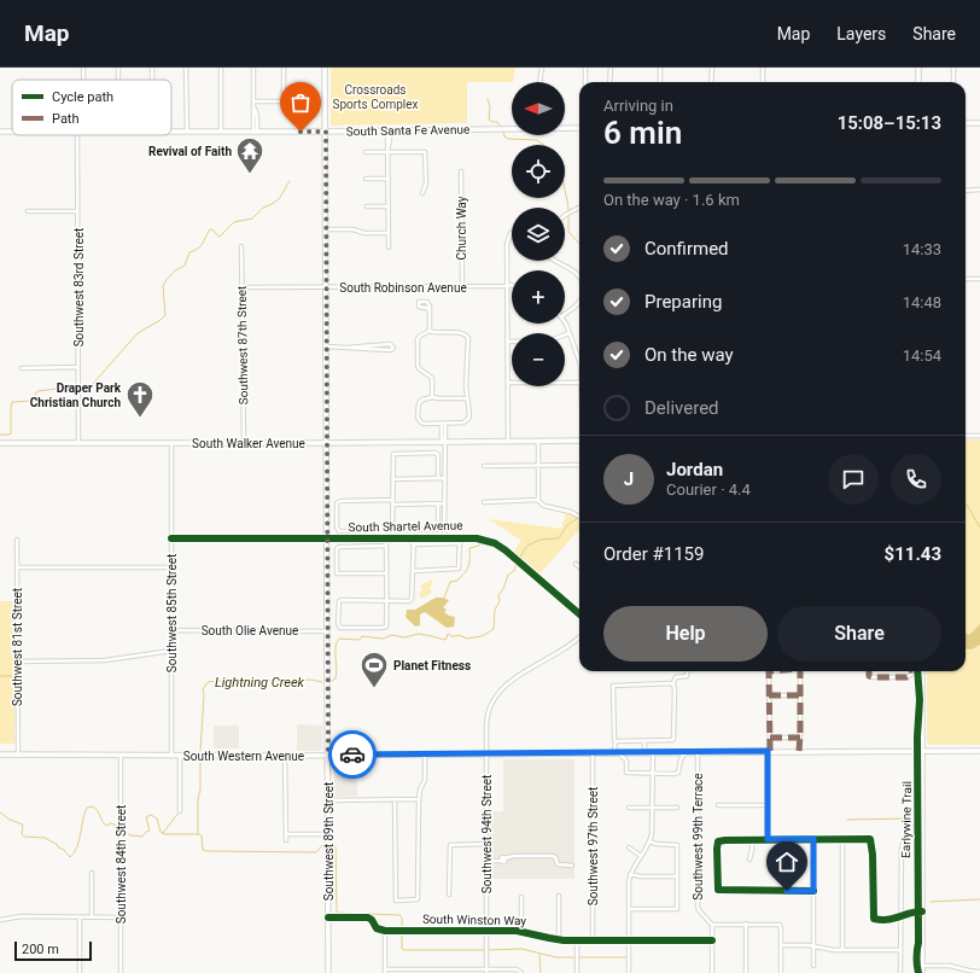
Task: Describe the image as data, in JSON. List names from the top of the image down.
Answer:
{
  "streets": {
    "main road": [
      "South Santa Fe Avenue",
      "South Walker Avenue",
      "South Western Avenue",
      "Southwest 89th Street"
    ],
    "street": [
      "Church Way",
      "Southwest 83rd Street",
      "South Robinson Avenue",
      "Southwest 87th Street",
      "South Shartel Avenue",
      "Southwest 85th Street",
      "South Olie Avenue",
      "Southwest 81st Street",
      "Southwest 94th Street",
      "Southwest 99th Terrace",
      "Southwest 97th Street",
      "Southwest 84th Street",
      "South Winston Way"
    ],
    "cycle path": ["Earlywine Trail"]
  },
  "crossings": [
    ["South Santa Fe Avenue", "Southwest 89th Street"],
    ["Church Way", "South Robinson Avenue"],
    ["Southwest 83rd Street", "South Walker Avenue"],
    ["South Robinson Avenue", "Southwest 87th Street"],
    ["South Robinson Avenue", "Southwest 89th Street"],
    ["Southwest 87th Street", "South Walker Avenue"],
    ["South Walker Avenue", "Southwest 85th Street"],
    ["South Walker Avenue", "Southwest 89th Street"],
    ["South Shartel Avenue", "Southwest 85th Street"],
    ["South Shartel Avenue", "Southwest 89th Street"],
    ["Southwest 85th Street", "South Olie Avenue"],
    ["Southwest 85th Street", "South Western Avenue"],
    ["South Olie Avenue", "Southwest 89th Street"],
    ["Southwest 81st Street", "South Western Avenue"],
    ["South Western Avenue", "Southwest 94th Street"],
    ["South Western Avenue", "Southwest 99th Terrace"],
    ["South Western Avenue", "Southwest 89th Street"],
    ["South Western Avenue", "Southwest 97th Street"],
    ["South Western Avenue", "Southwest 84th Street"],
    ["Southwest 94th Street", "South Winston Way"],
    ["Southwest 97th Street", "South Winston Way"]
  ],
  "water": ["Lightning Creek"],
  "parks": ["Crossroads Sports Complex"],
  "places": {
    "temple": ["Revival of Faith"],
    "church": ["Draper Park Christian Church"],
    "sports": ["Planet Fitness"]
  },
  "legend": ["Cycle path", "Path"],
  "scale_bar": "200 m",
  "north": "left",
  "page": {
    "header": "Map",
    "nav": ["Map", "Layers", "Share"],
    "map_buttons": ["+", "−"],
    "heading": ["6 min", "Arriving in", "15:08–15:13"],
    "panel": [
      "Jordan",
      "Courier · 4.4",
      "Order #1159",
      "$11.43"
    ],
    "bar": "On the way · 1.6 km",
    "list": [
      ["Confirmed", "14:33"],
      ["Preparing", "14:48"],
      ["On the way", "14:54"],
      "Delivered"
    ],
    "round": "J",
    "buttons": ["Help", "Share"],
    "scale": "200 m"
  }
}
